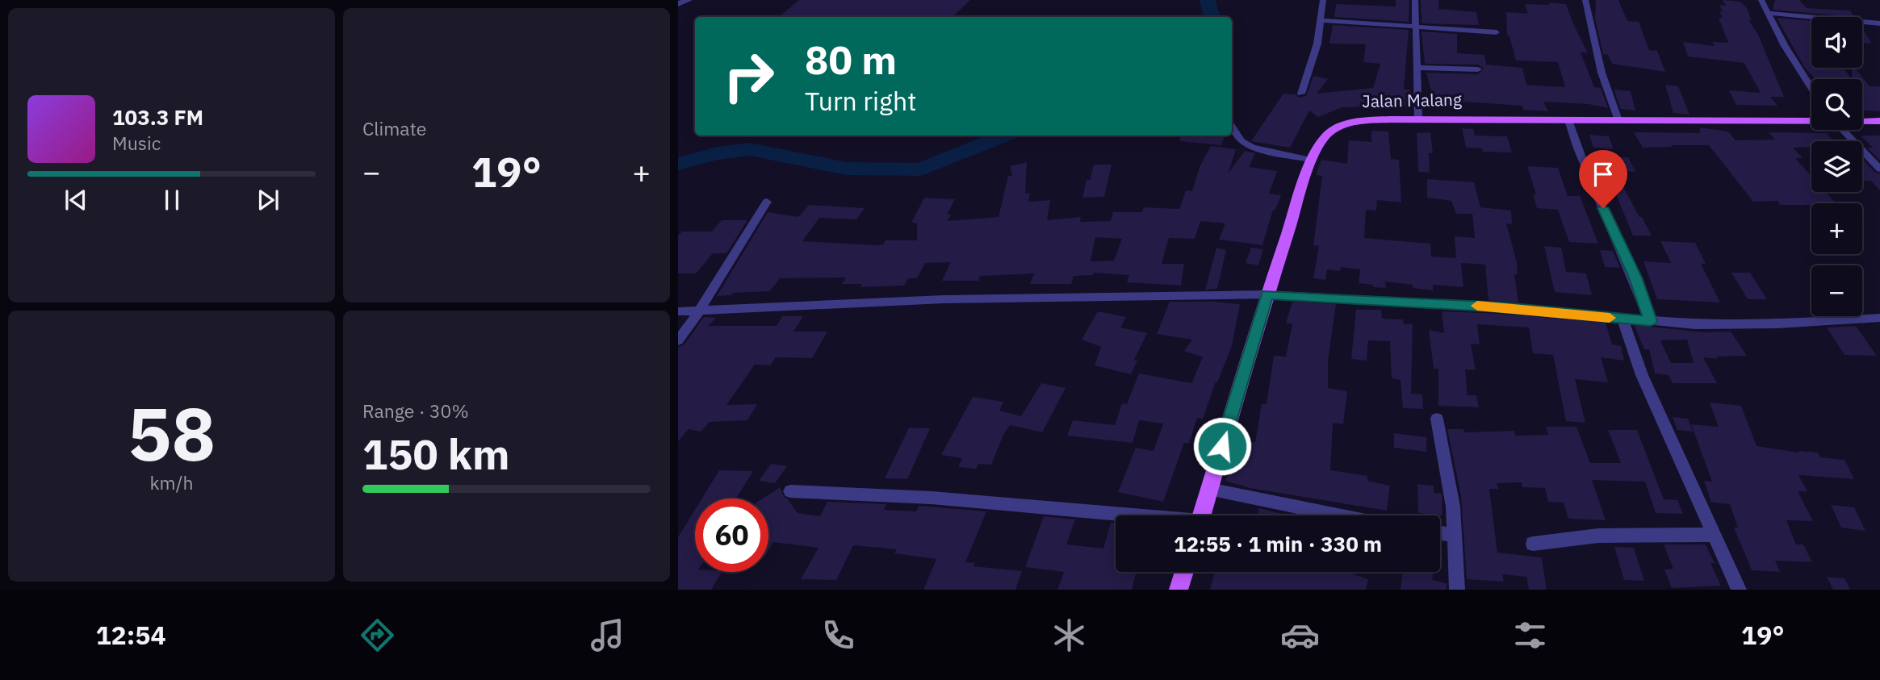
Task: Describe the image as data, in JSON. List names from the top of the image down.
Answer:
{
  "streets": {
    "main road": ["Jalan Malang"]
  },
  "page": {
    "tile": [
      "Climate",
      ["58", "km/h"],
      ["Range · 30%", "150 km"]
    ],
    "map_buttons": ["+", "−"],
    "turn": ["80 m", "Turn right"],
    "song": ["103.3 FM", "Music"],
    "heat": ["−", "19°", "+"],
    "limit": "60",
    "trip": "12:55 · 1 min · 330 m",
    "tabs": ["12:54", "19°"]
  }
}
